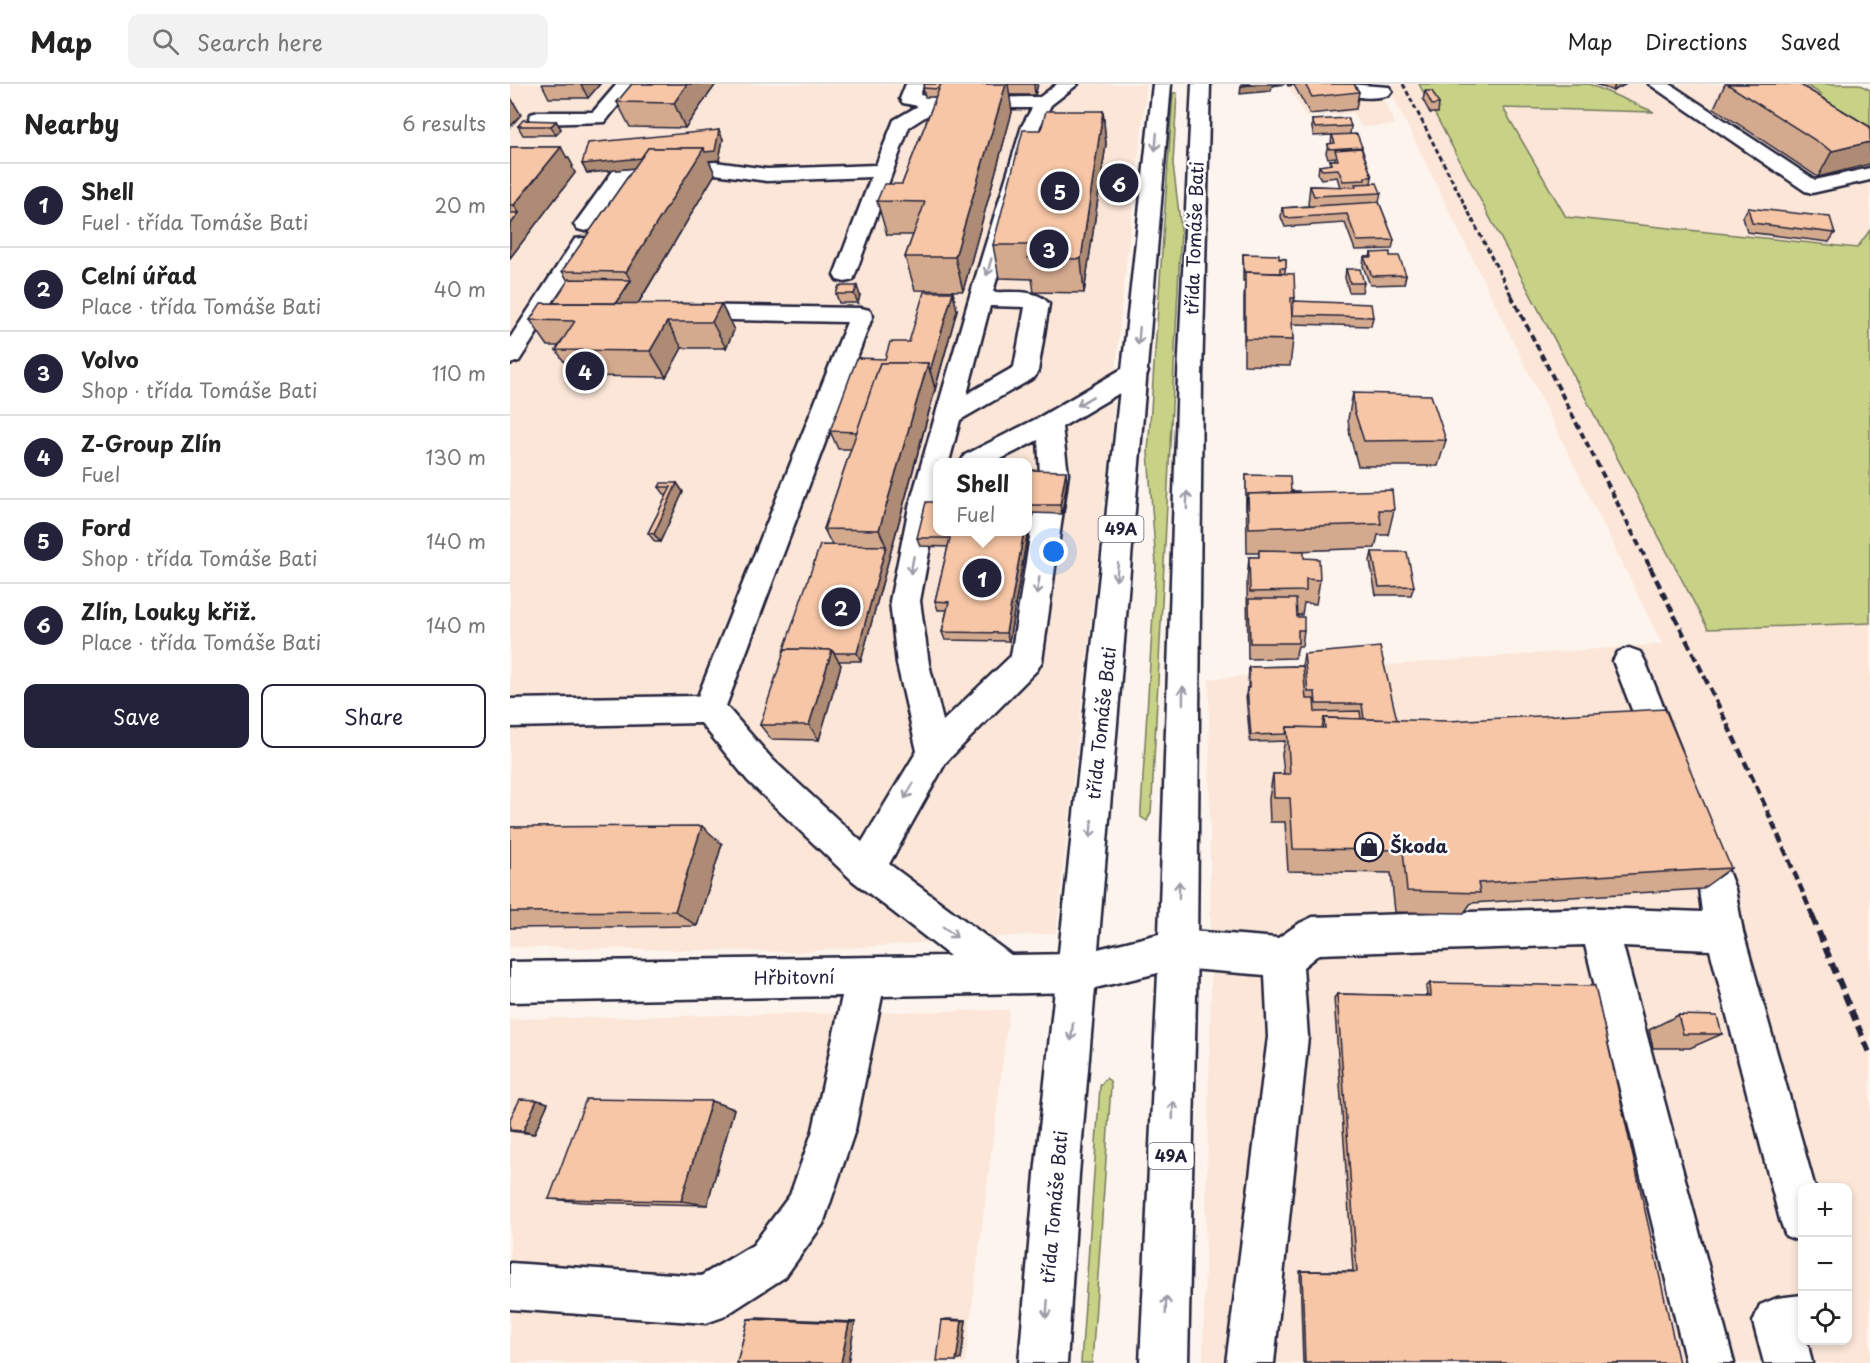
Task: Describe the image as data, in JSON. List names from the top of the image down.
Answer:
{
  "streets": {
    "main road": ["třída Tomáše Bati", "49A", "Hřbitovní"]
  },
  "crossings": [
    ["třída Tomáše Bati", "Hřbitovní"]
  ],
  "places": {
    "shop": ["Škoda"]
  },
  "page": {
    "header": "Map",
    "search": "Search here",
    "nav": ["Map", "Directions", "Saved"],
    "heading": ["Nearby", "6 results"],
    "pins": [
      "6",
      "5",
      "3",
      "4",
      "1",
      "2"
    ],
    "list": [
      {
        "mark": "1",
        "name": "Shell",
        "note": "Fuel · třída Tomáše Bati",
        "value": "20 m"
      },
      {
        "mark": "2",
        "name": "Celní úřad",
        "note": "Place · třída Tomáše Bati",
        "value": "40 m"
      },
      {
        "mark": "3",
        "name": "Volvo",
        "note": "Shop · třída Tomáše Bati",
        "value": "110 m"
      },
      {
        "mark": "4",
        "name": "Z-Group Zlín",
        "note": "Fuel",
        "value": "130 m"
      },
      {
        "mark": "5",
        "name": "Ford",
        "note": "Shop · třída Tomáše Bati",
        "value": "140 m"
      },
      {
        "mark": "6",
        "name": "Zlín, Louky křiž.",
        "note": "Place · třída Tomáše Bati",
        "value": "140 m"
      }
    ],
    "popup": ["Shell", "Fuel"],
    "buttons": ["Save", "Share"],
    "map_buttons": ["+", "−"]
  }
}
